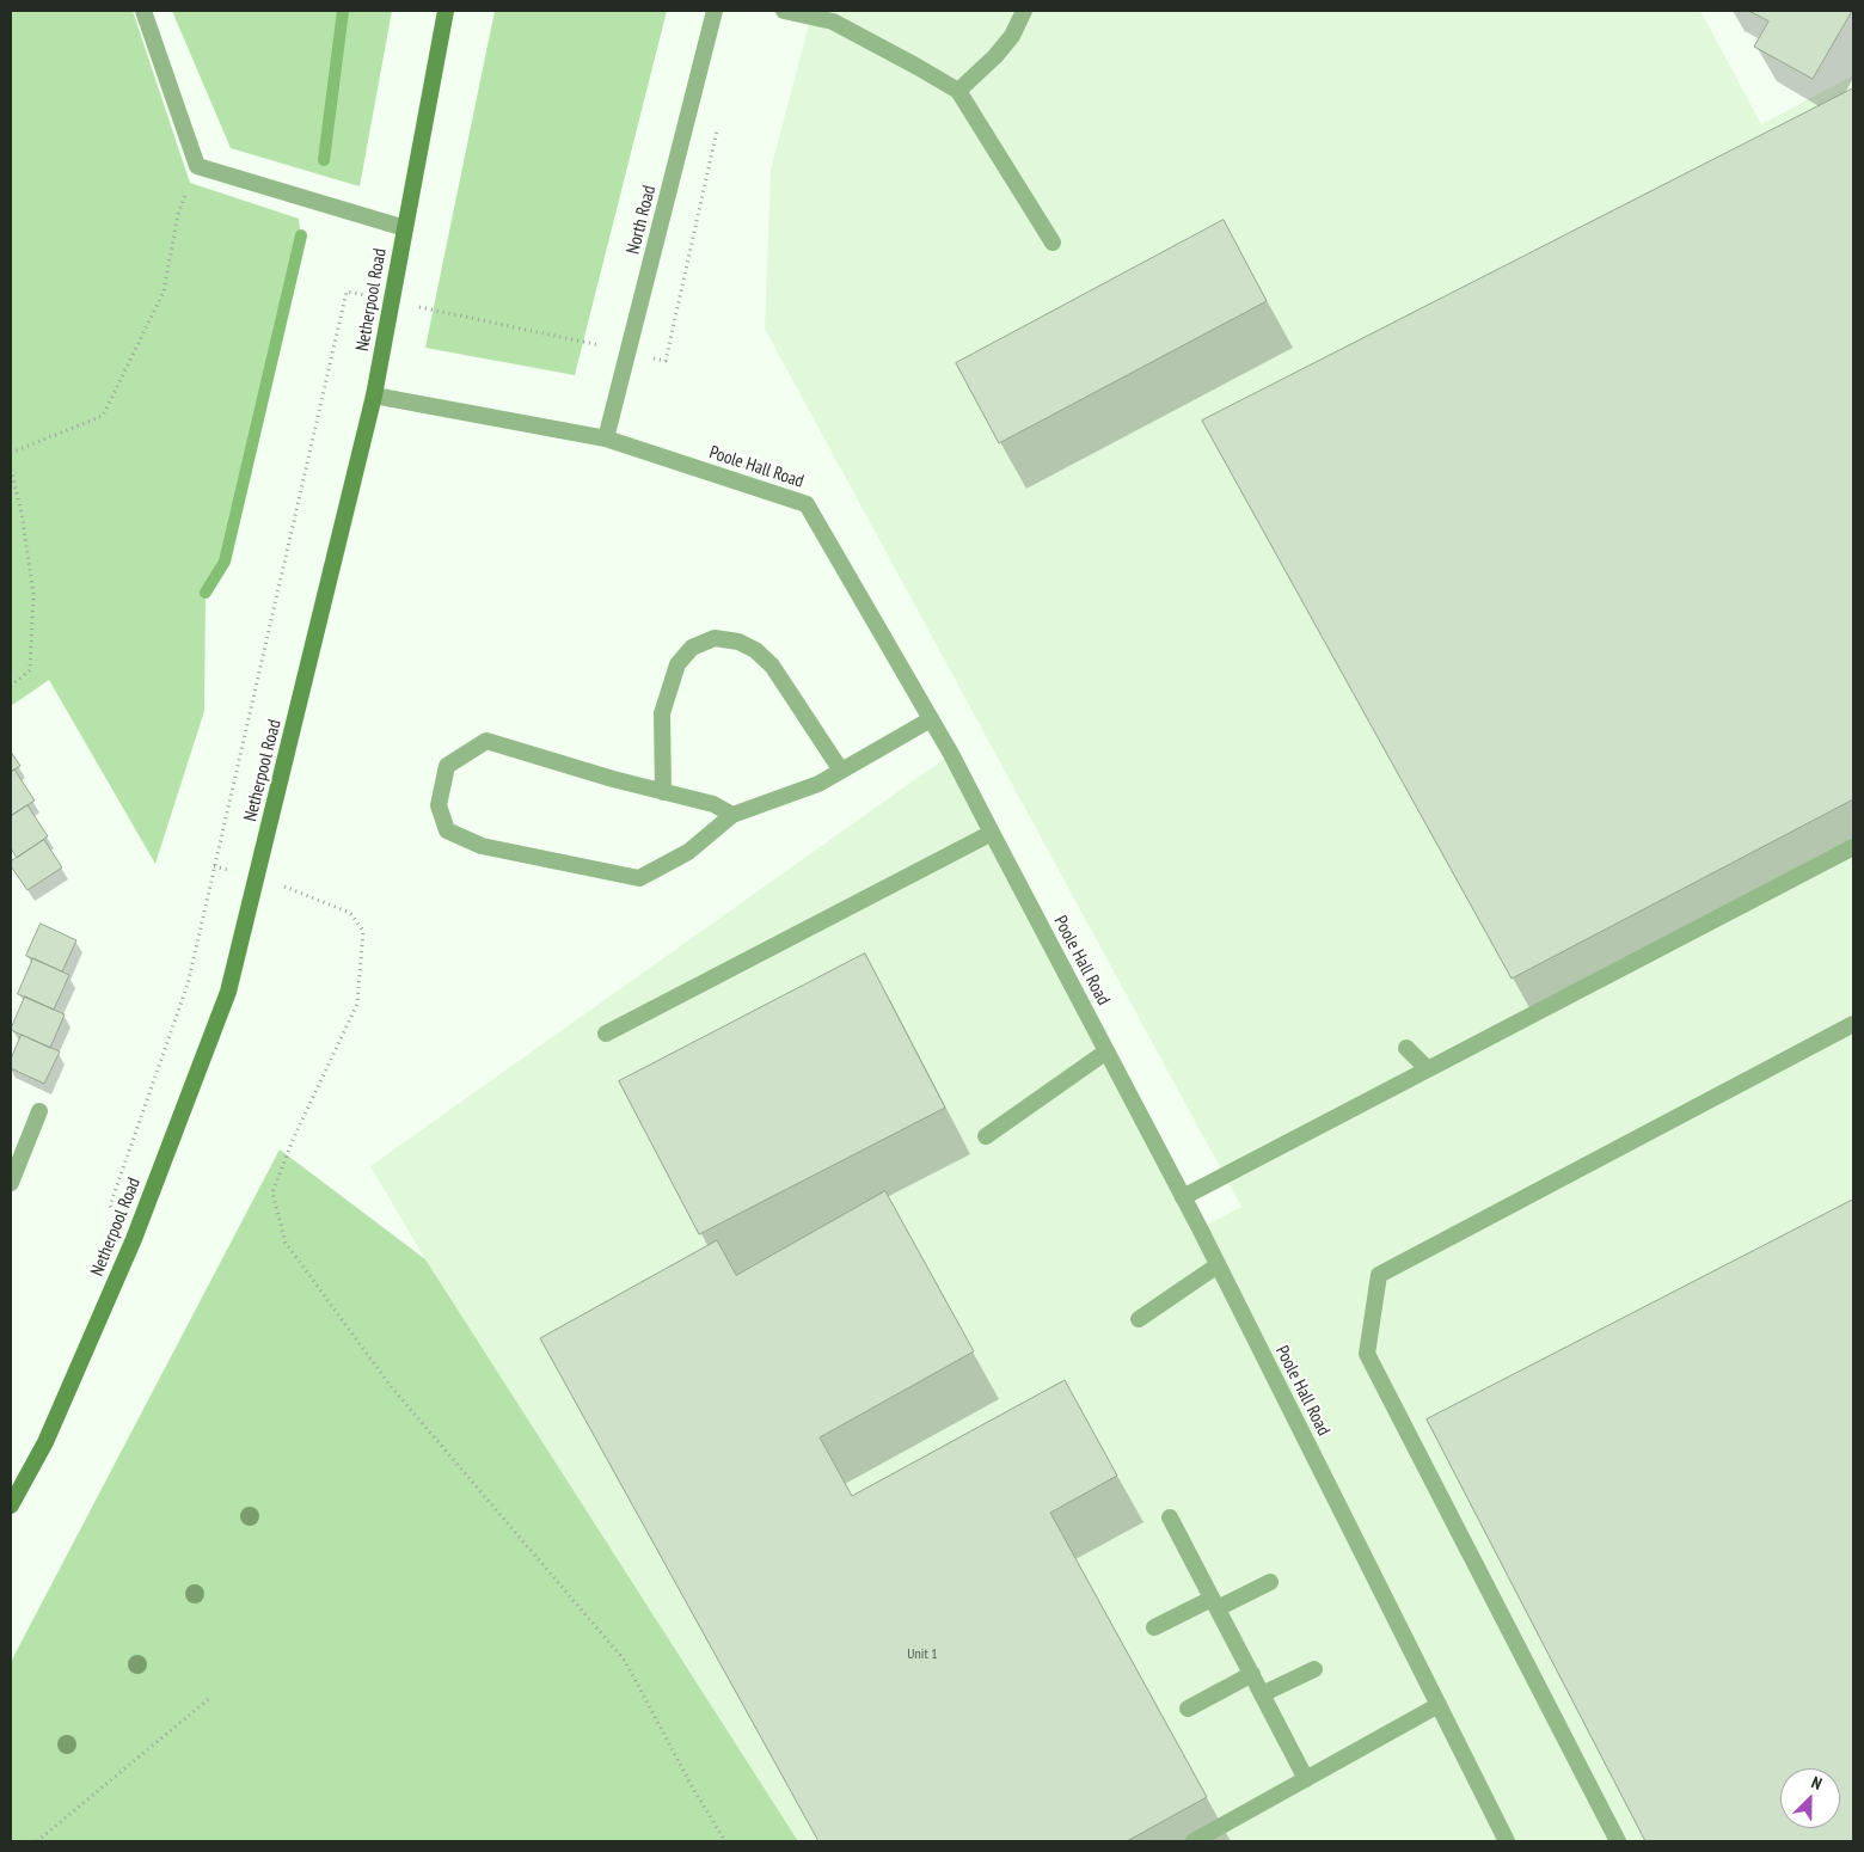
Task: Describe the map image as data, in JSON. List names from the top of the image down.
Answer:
{
  "streets": {
    "main road": ["Netherpool Road"],
    "street": ["North Road", "Poole Hall Road"]
  },
  "crossings": [
    ["North Road", "Poole Hall Road"],
    ["Netherpool Road", "Poole Hall Road"]
  ],
  "house_numbers": ["Unit 1"],
  "north": "top right"
}
